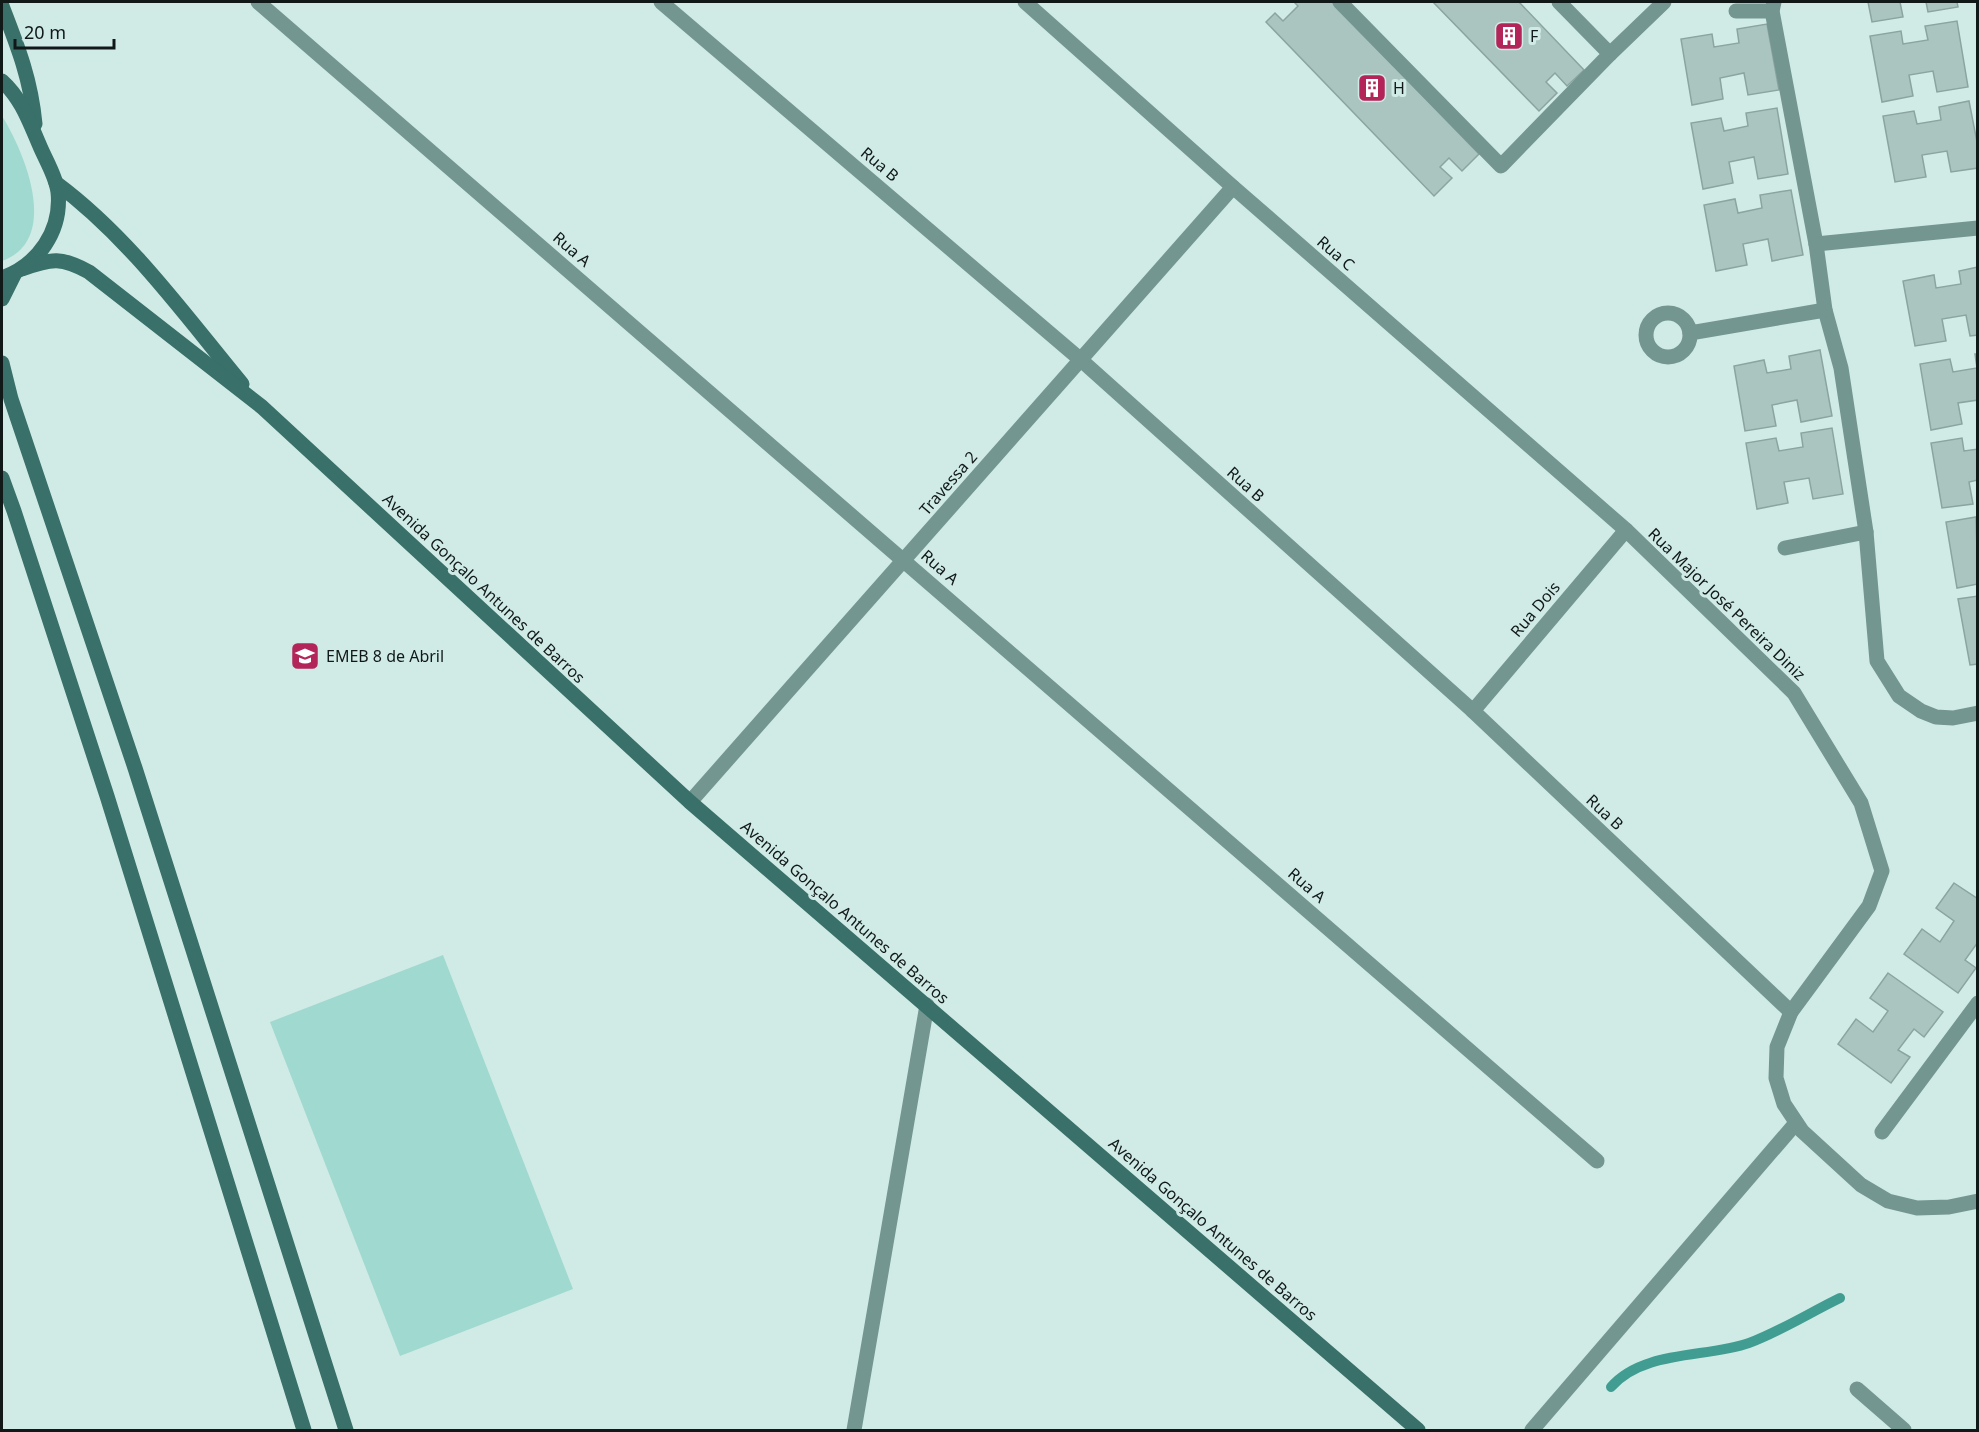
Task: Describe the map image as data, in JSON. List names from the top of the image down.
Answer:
{
  "streets": {
    "main road": ["Avenida Gonçalo Antunes de Barros"],
    "street": [
      "Rua B",
      "Rua A",
      "Rua C",
      "Travessa 2",
      "Rua Major José Pereira Diniz",
      "Rua Dois"
    ]
  },
  "crossings": [
    ["Rua B", "Travessa 2"],
    ["Rua B", "Rua Major José Pereira Diniz"],
    ["Rua B", "Rua Dois"],
    ["Rua A", "Travessa 2"],
    ["Rua C", "Travessa 2"],
    ["Rua C", "Rua Major José Pereira Diniz"],
    ["Rua C", "Rua Dois"],
    ["Travessa 2", "Avenida Gonçalo Antunes de Barros"],
    ["Rua Major José Pereira Diniz", "Rua Dois"]
  ],
  "places": {
    "building": ["F", "H"],
    "school or university": ["EMEB 8 de Abril"]
  },
  "scale_bar": "20 m"
}
